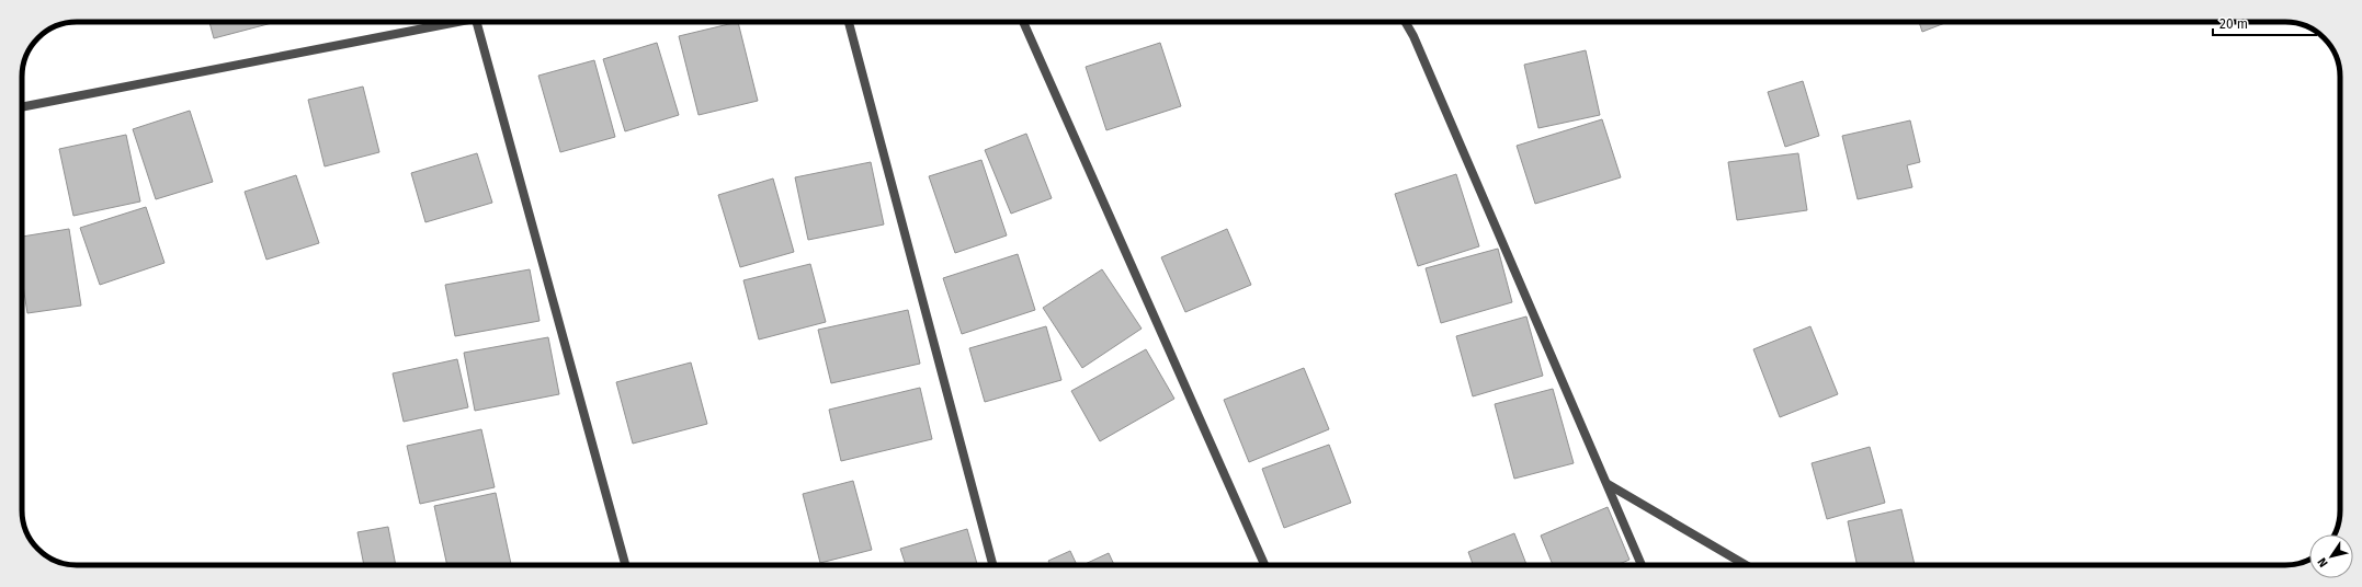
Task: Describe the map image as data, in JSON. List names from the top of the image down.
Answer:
{
  "scale_bar": "20 m",
  "north": "bottom left"
}
